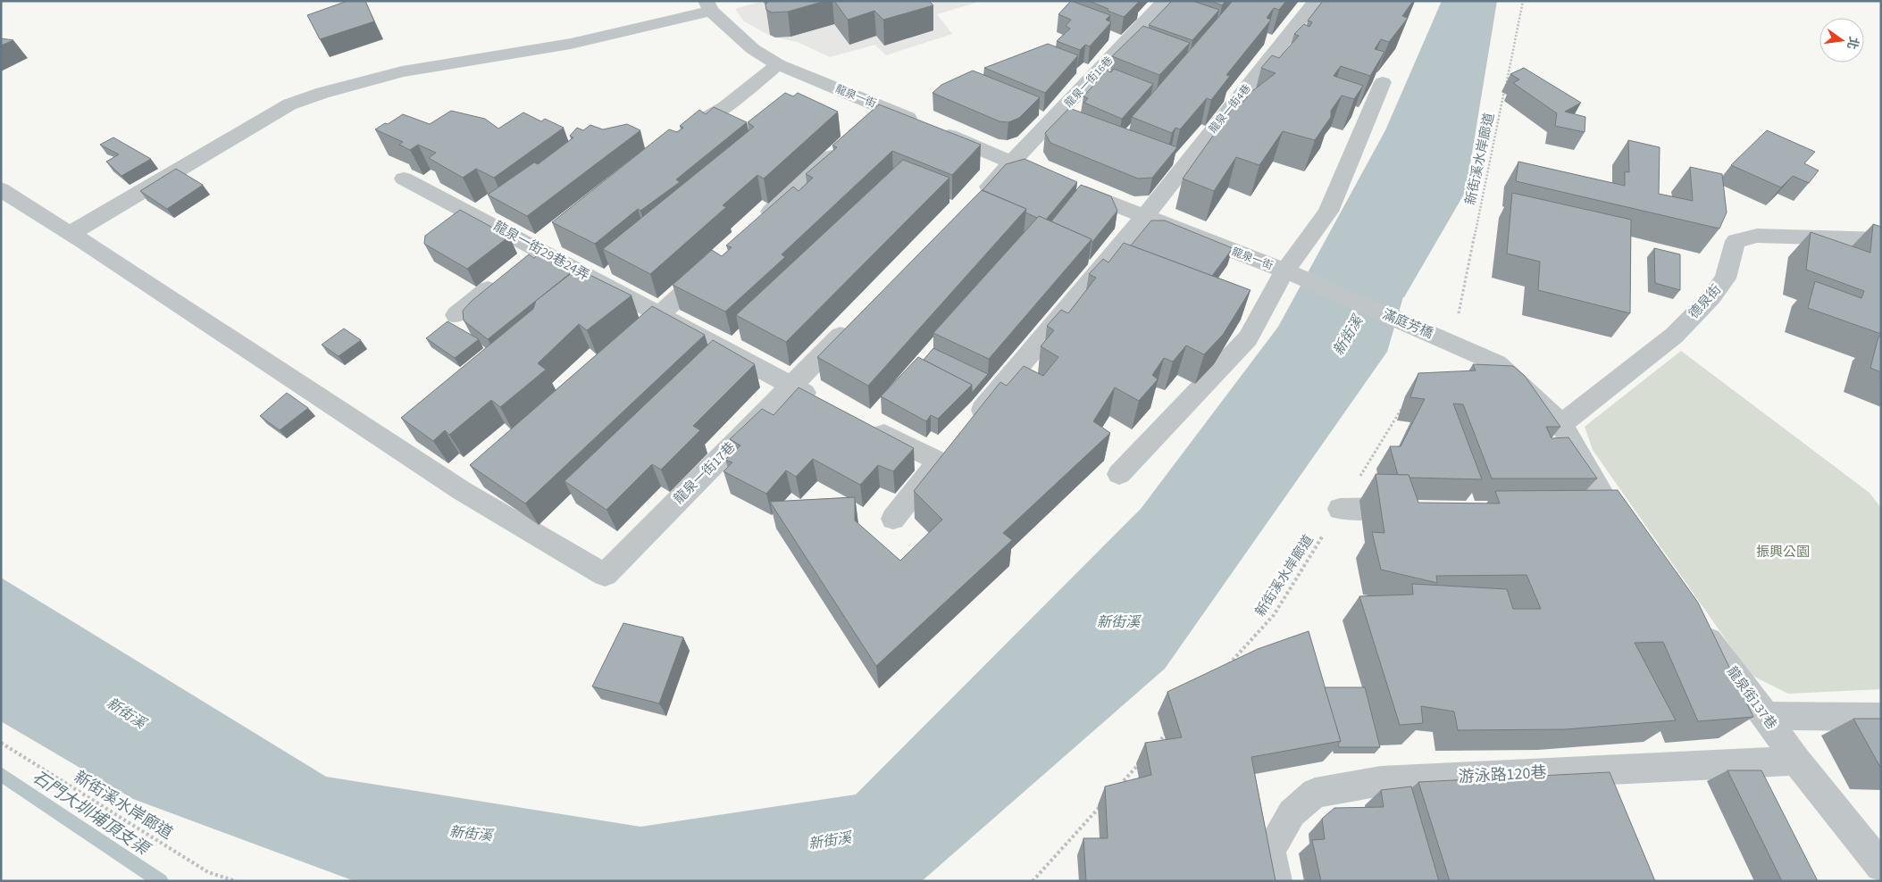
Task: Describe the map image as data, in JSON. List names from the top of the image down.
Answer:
{
  "streets": {
    "street": [
      "龍泉一街16巷",
      "龍泉一街",
      "龍泉一街4巷",
      "龍泉一街29巷24弄",
      "德泉街",
      "滿庭芳橋",
      "龍泉一街17巷",
      "龍泉街137巷",
      "游泳路120巷"
    ],
    "path": ["新街溪水岸廊道"]
  },
  "crossings": [
    ["龍泉一街16巷", "龍泉一街"],
    ["龍泉一街", "龍泉一街4巷"],
    ["龍泉一街", "滿庭芳橋"],
    ["新街溪水岸廊道", "滿庭芳橋"],
    ["龍泉一街29巷24弄", "龍泉一街17巷"],
    ["龍泉街137巷", "游泳路120巷"]
  ],
  "water": ["新街溪", "石門大圳埔頂支渠"],
  "parks": ["振興公園"],
  "north": "right"
}
